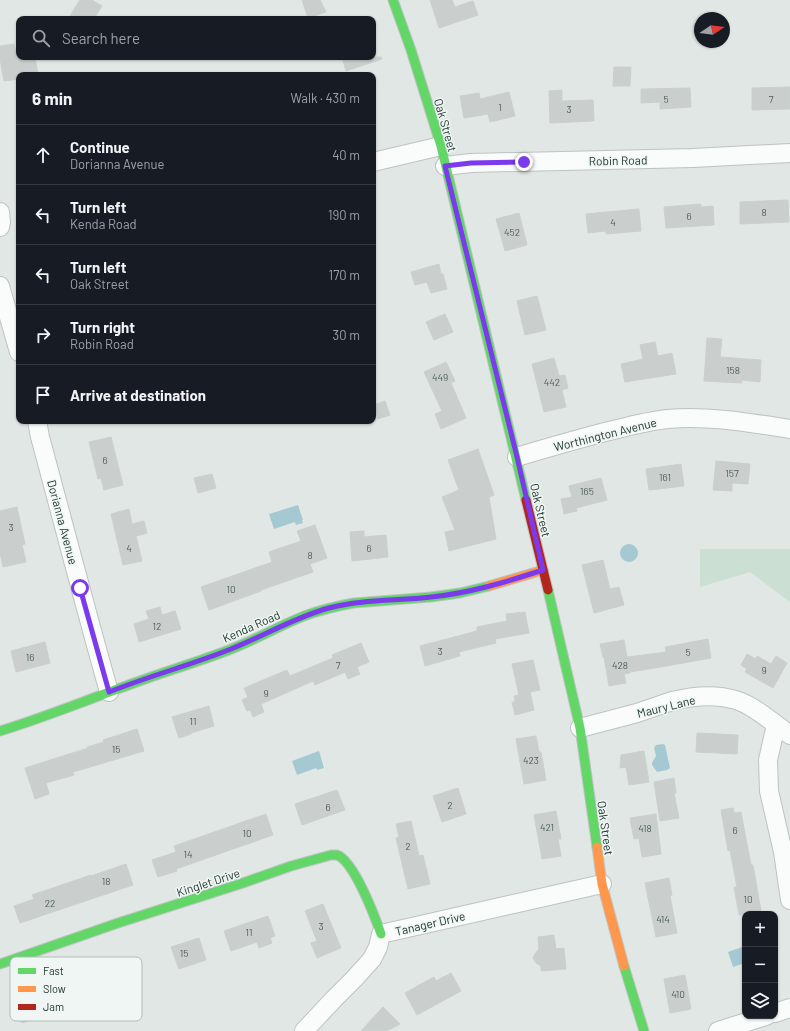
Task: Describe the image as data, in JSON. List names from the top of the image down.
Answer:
{
  "streets": {
    "street": [
      "Oak Street",
      "Robin Road",
      "Worthington Avenue",
      "Dorianna Avenue",
      "Kenda Road",
      "Maury Lane",
      "Kinglet Drive",
      "Tanager Drive"
    ]
  },
  "crossings": [
    ["Oak Street", "Robin Road"],
    ["Oak Street", "Worthington Avenue"],
    ["Oak Street", "Kenda Road"],
    ["Oak Street", "Maury Lane"],
    ["Oak Street", "Tanager Drive"],
    ["Dorianna Avenue", "Kenda Road"],
    ["Kinglet Drive", "Tanager Drive"]
  ],
  "house_numbers": [
    "5",
    "7",
    "1",
    "3",
    "8",
    "6",
    "4",
    "452",
    "158",
    "449",
    "442",
    "6",
    "157",
    "161",
    "165",
    "3",
    "4",
    "6",
    "8",
    "10",
    "12",
    "3",
    "5",
    "16",
    "7",
    "428",
    "9",
    "9",
    "11",
    "15",
    "423",
    "2",
    "6",
    "421",
    "418",
    "6",
    "10",
    "2",
    "14",
    "18",
    "10",
    "22",
    "414",
    "3",
    "11",
    "15",
    "410"
  ],
  "legend": ["Fast", "Slow", "Jam"],
  "north": "right",
  "page": {
    "search": "Search here",
    "heading": ["6 min", "Walk · 430 m"],
    "list": [
      ["Continue", "Dorianna Avenue", "40 m"],
      ["Turn left", "Kenda Road", "190 m"],
      ["Turn left", "Oak Street", "170 m"],
      ["Turn right", "Robin Road", "30 m"],
      "Arrive at destination"
    ],
    "map_buttons": ["+", "−"]
  }
}
